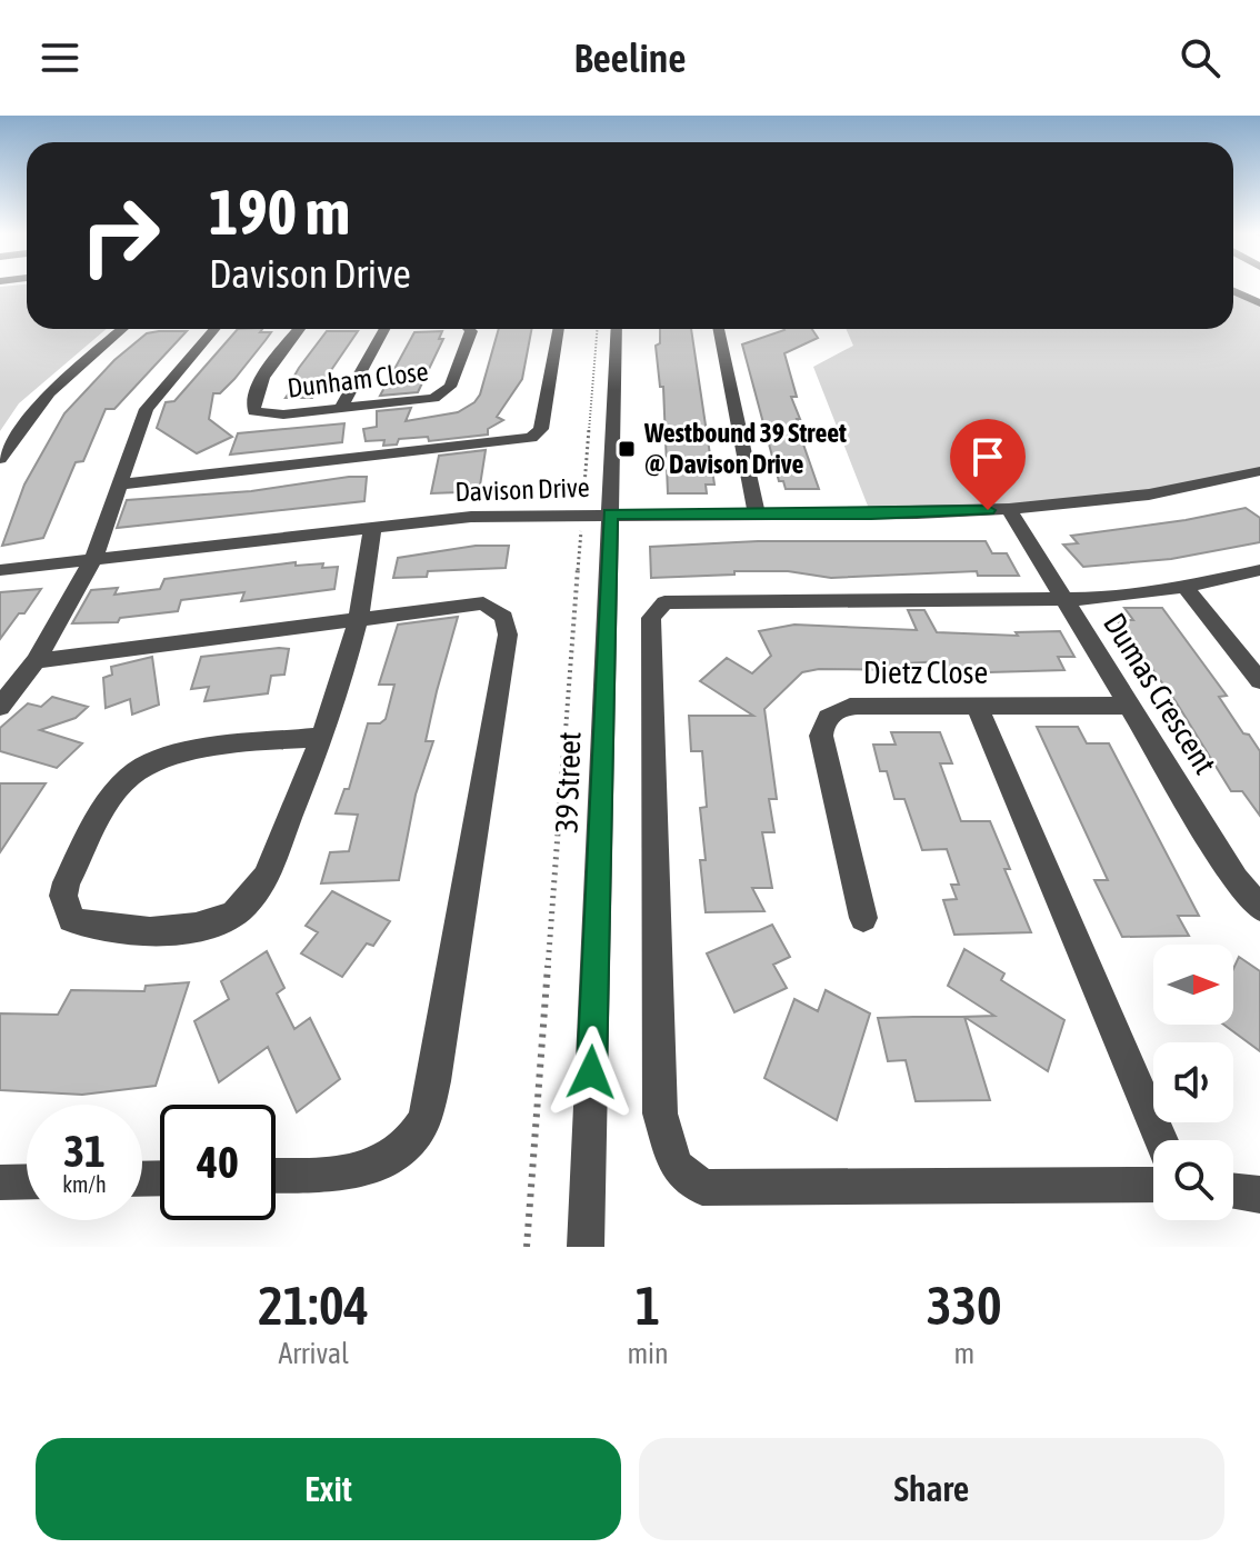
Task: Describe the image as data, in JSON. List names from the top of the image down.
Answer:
{
  "streets": {
    "street": [
      "Dunham Close",
      "Davison Drive",
      "Dietz Close",
      "Dumas Crescent",
      "39 Street"
    ]
  },
  "crossings": [
    ["Davison Drive", "Dumas Crescent"],
    ["Davison Drive", "39 Street"],
    ["Dietz Close", "Dumas Crescent"]
  ],
  "places": {
    "transit": ["Westbound 39 Street @ Davison Drive"]
  },
  "north": "right",
  "page": {
    "header": "Beeline",
    "turn": ["190 m", "Davison Drive"],
    "speed": "31 km/h",
    "limit": "40",
    "eta": [
      "21:04",
      "Arrival",
      "1",
      "min",
      "330",
      "m"
    ],
    "buttons": ["Exit", "Share"]
  }
}
